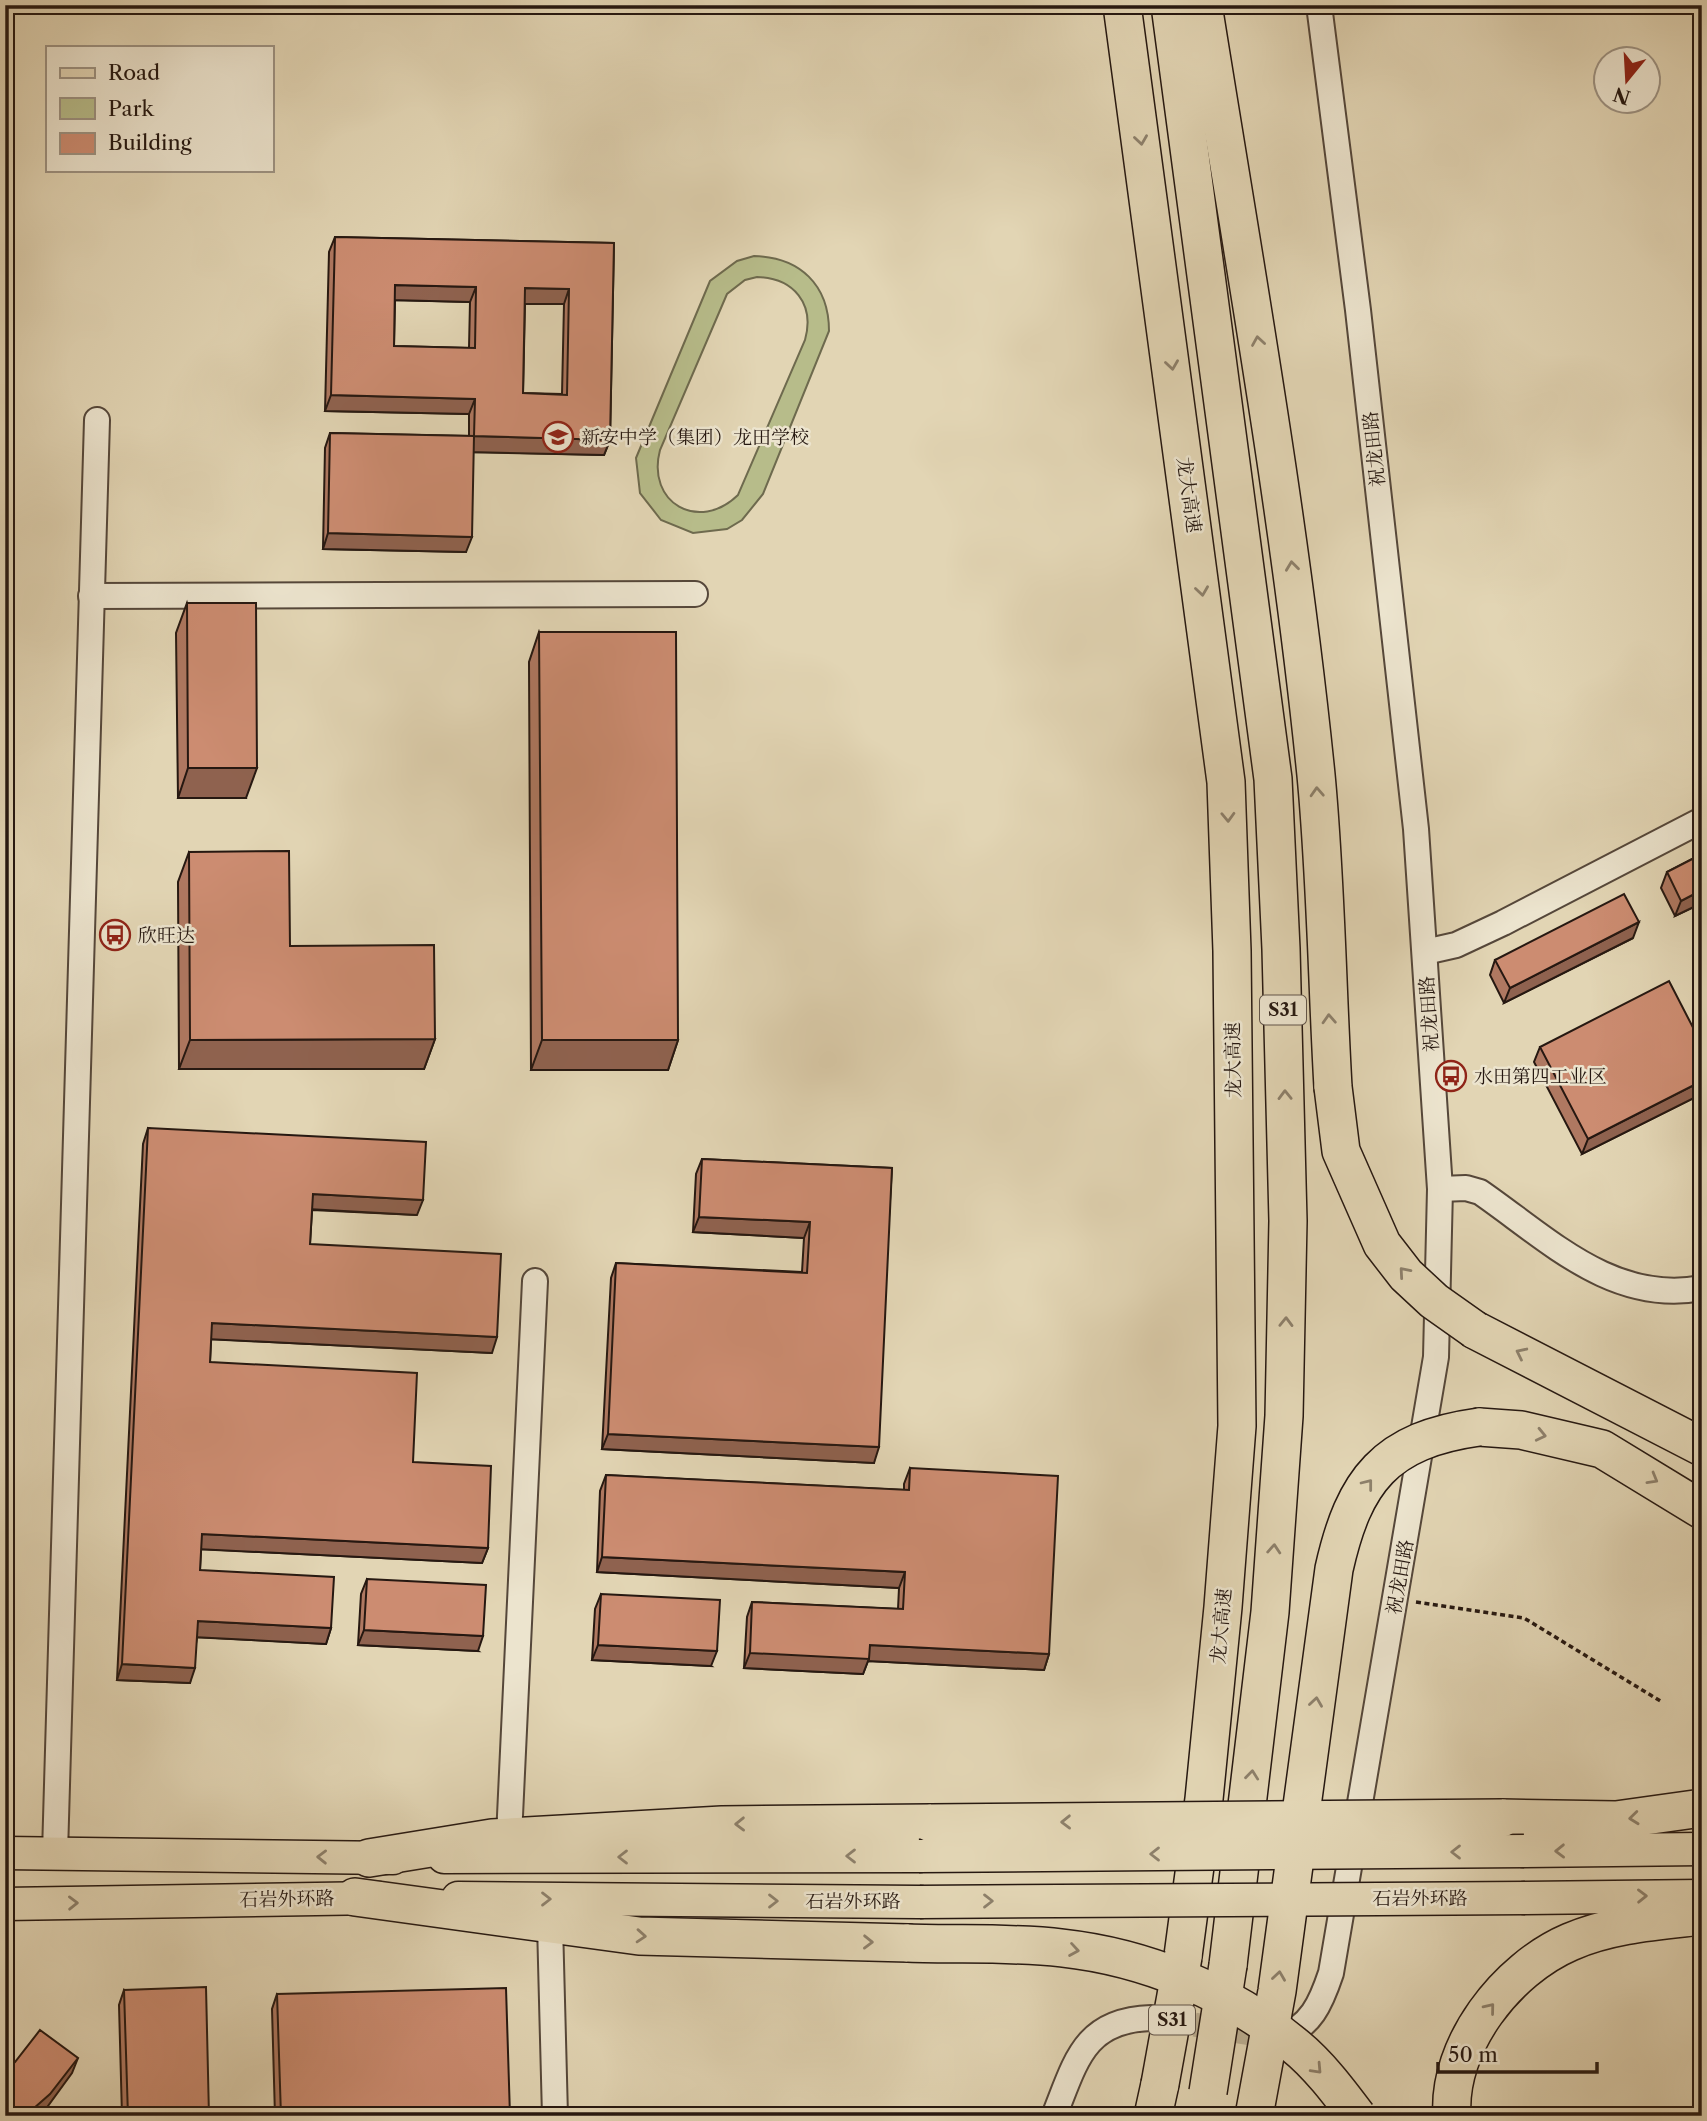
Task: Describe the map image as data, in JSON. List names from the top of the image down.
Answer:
{
  "streets": {
    "highway": ["龙大高速", "S31"],
    "main road": ["石岩外环路"],
    "street": ["祝龙田路"]
  },
  "places": {
    "school or university": ["新安中学（集团）龙田学校"],
    "bus stop": ["欣旺达", "水田第四工业区"]
  },
  "legend": ["Road", "Park", "Building"],
  "scale_bar": "50 m",
  "north": "bottom"
}
